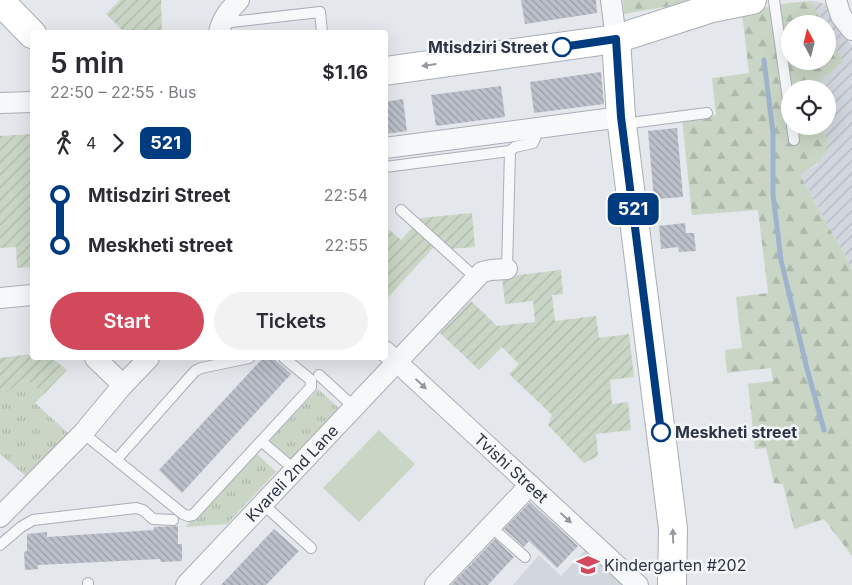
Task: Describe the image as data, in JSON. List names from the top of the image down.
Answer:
{
  "streets": {
    "street": ["Tvishi Street", "Kvareli 2nd Lane"]
  },
  "crossings": [
    ["Tvishi Street", "Kvareli 2nd Lane"]
  ],
  "one_way": ["Tvishi Street"],
  "places": {
    "other": ["Mtisdziri Street", "Meskheti street"],
    "school or university": ["Kindergarten #202"]
  },
  "lines": ["bus line 521"],
  "north": "top",
  "page": {
    "on_map": "521",
    "heading": ["5 min", "22:50 – 22:55 · Bus", "$1.16"],
    "legs": ["4", "521"],
    "list": [
      {
        "name": "Mtisdziri Street",
        "value": "22:54"
      },
      {
        "name": "Meskheti street",
        "value": "22:55"
      }
    ],
    "buttons": ["Start", "Tickets"]
  }
}
